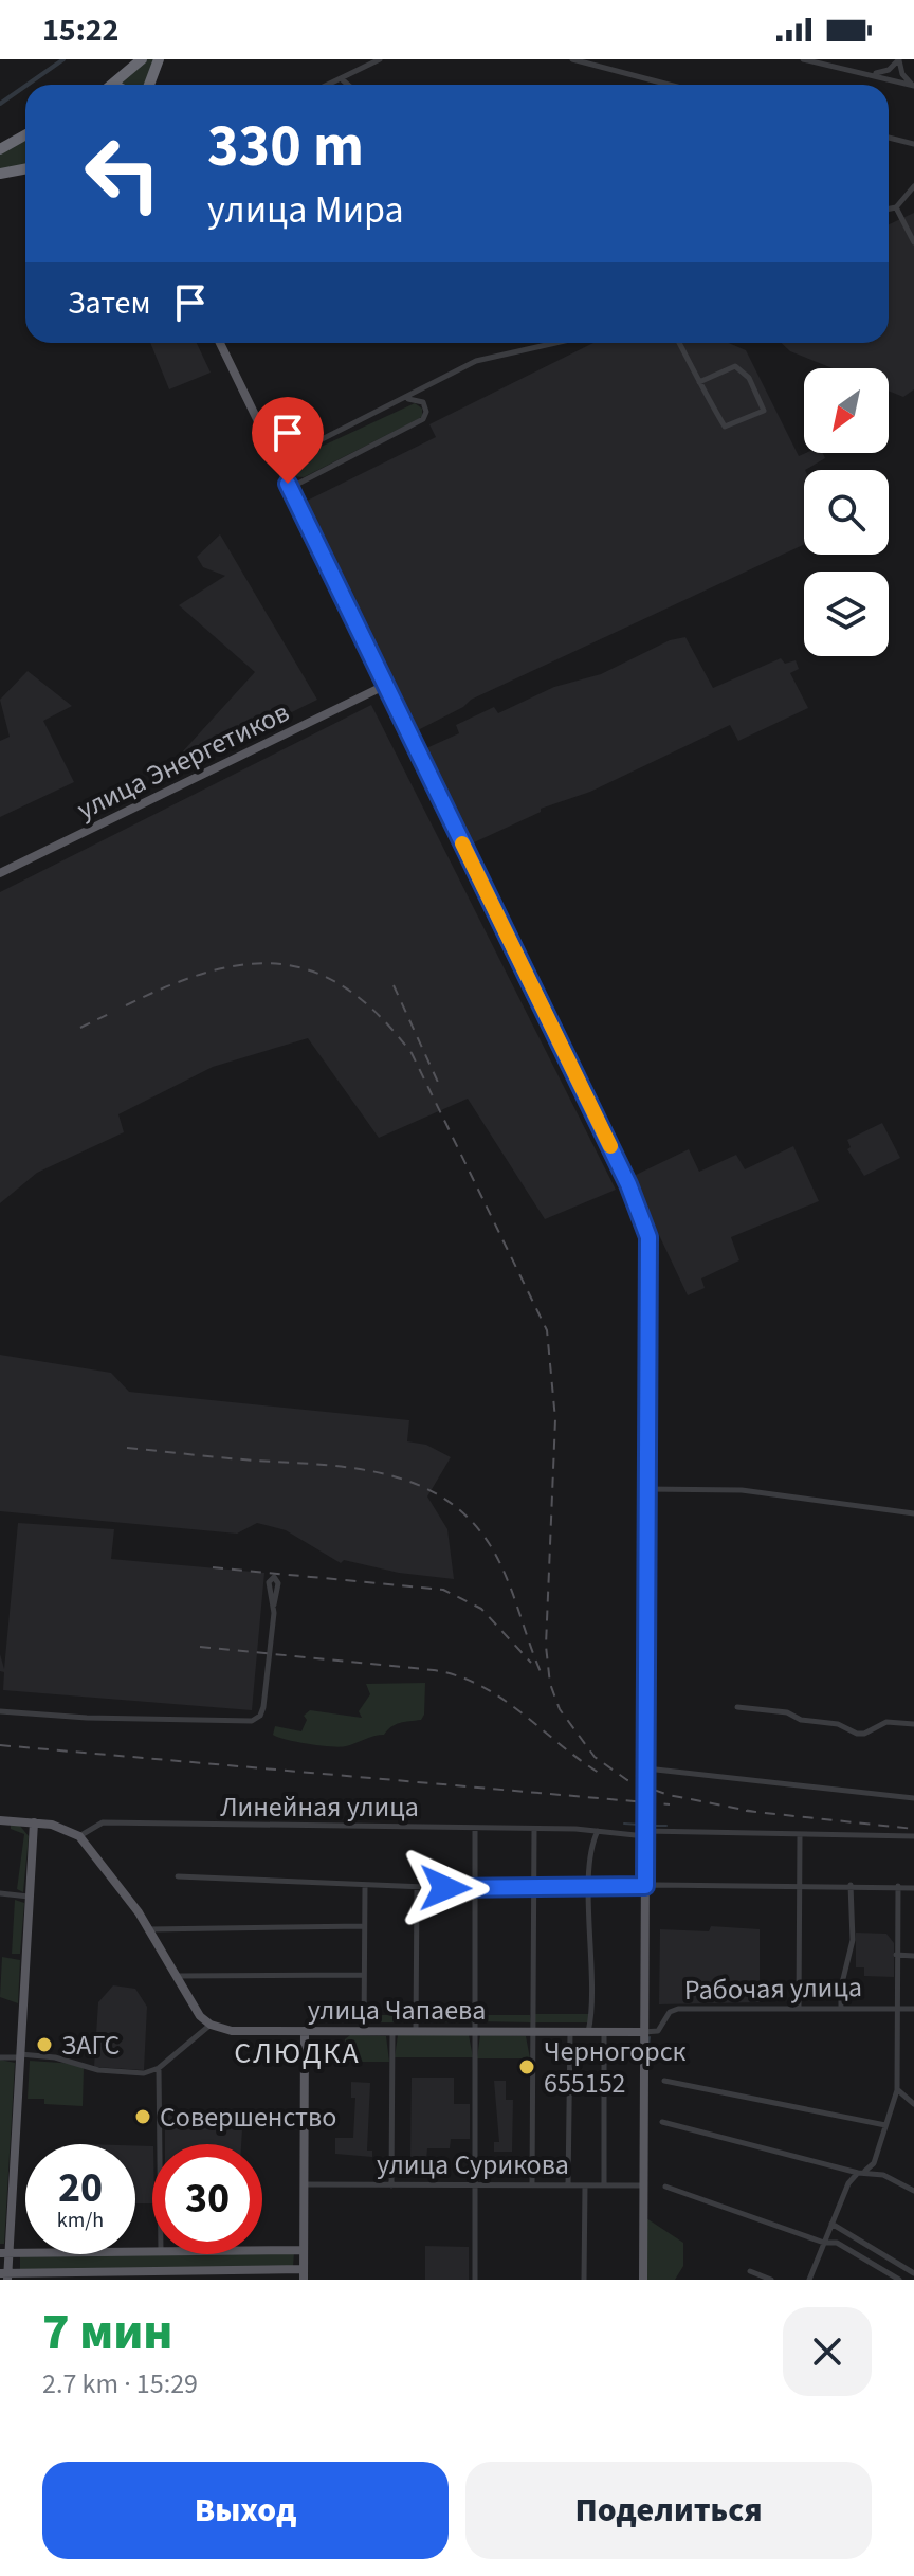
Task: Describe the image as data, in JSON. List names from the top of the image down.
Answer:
{
  "streets": {
    "main road": ["улица Энергетиков", "улица Чапаева"],
    "street": ["Линейная улица", "Рабочая улица", "улица Сурикова"]
  },
  "crossings": [
    ["Рабочая улица", "улица Чапаева"]
  ],
  "districts": ["СЛЮДКА"],
  "places": ["ЗАГС", "Черногорск 655152", "Совершенство"],
  "north": "bottom left",
  "page": {
    "status": "15:22",
    "turn": ["330 m", "улица Мира"],
    "then": "Затем",
    "speed": "20 km/h",
    "limit": "30",
    "heading": ["7 мин", "2.7 km · 15:29"],
    "buttons": ["Выход", "Поделиться"]
  }
}
